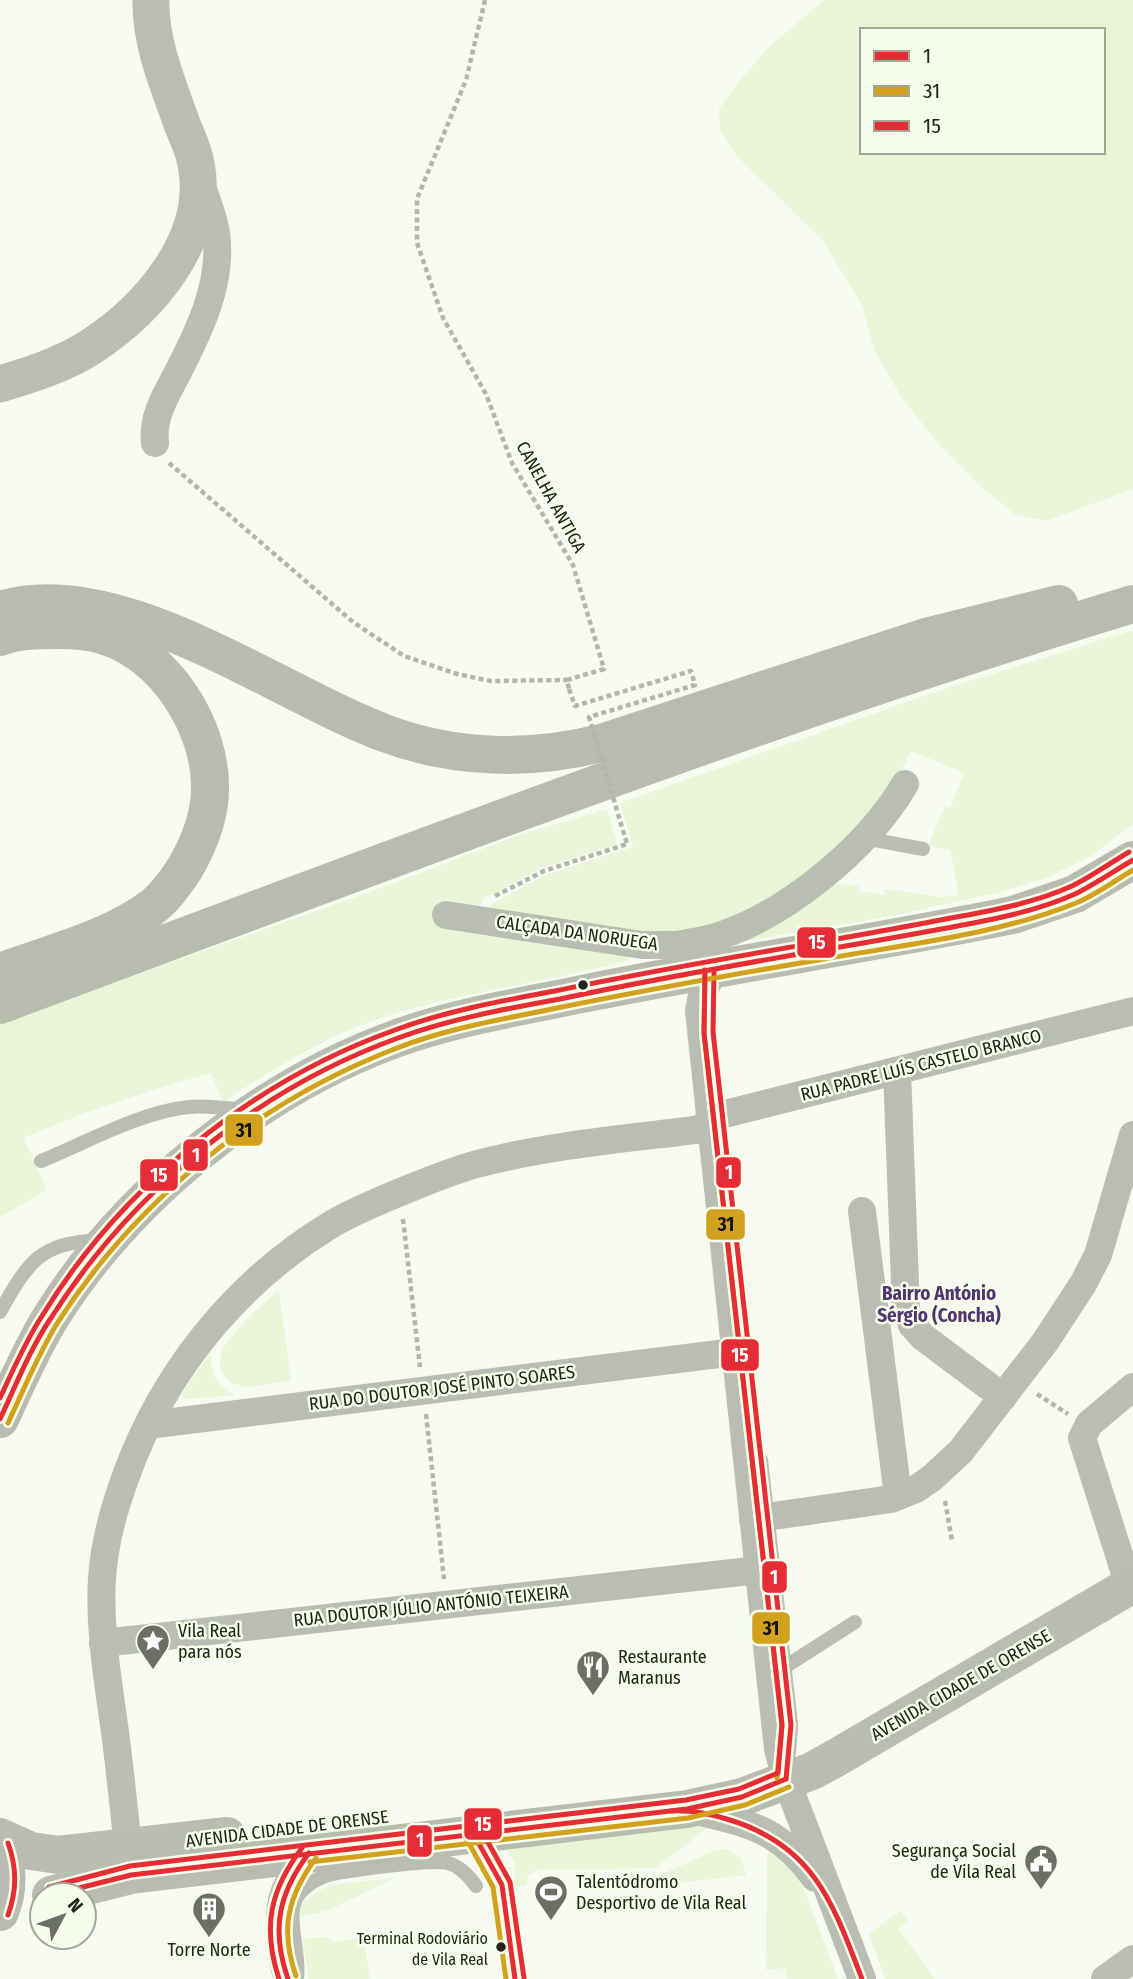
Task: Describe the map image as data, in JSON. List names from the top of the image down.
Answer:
{
  "streets": {
    "main road": ["AVENIDA CIDADE DE ORENSE"],
    "street": [
      "CALÇADA DA NORUEGA",
      "RUA PADRE LUÍS CASTELO BRANCO",
      "RUA DO DOUTOR JOSÉ PINTO SOARES",
      "RUA DOUTOR JÚLIO ANTÓNIO TEIXEIRA"
    ],
    "path": ["CANELHA ANTIGA"]
  },
  "crossings": [
    ["RUA PADRE LUÍS CASTELO BRANCO", "RUA DO DOUTOR JOSÉ PINTO SOARES"],
    ["RUA PADRE LUÍS CASTELO BRANCO", "RUA DOUTOR JÚLIO ANTÓNIO TEIXEIRA"],
    ["RUA PADRE LUÍS CASTELO BRANCO", "AVENIDA CIDADE DE ORENSE"]
  ],
  "districts": ["Bairro António Sérgio (Concha)"],
  "places": {
    "place": ["Vila Real para nós"],
    "restaurant": ["Restaurante Maranus"],
    "public building": ["Segurança Social de Vila Real"],
    "sports": ["Talentódromo Desportivo de Vila Real"],
    "building": ["Torre Norte"],
    "other": ["Terminal Rodoviário de Vila Real"]
  },
  "lines": ["transit line 15", "transit line 1", "transit line 31"],
  "legend": ["1", "31", "15"],
  "north": "top right"
}
